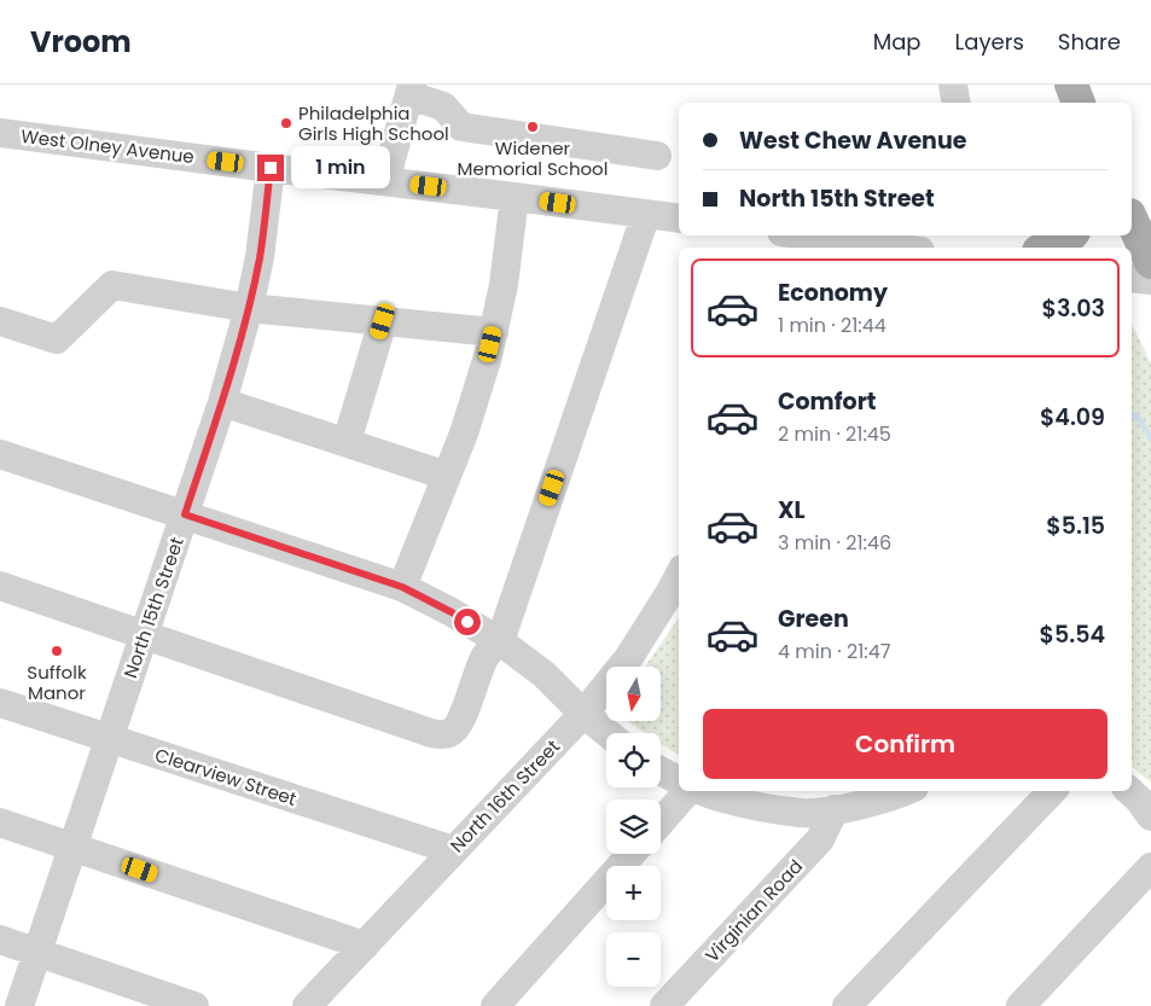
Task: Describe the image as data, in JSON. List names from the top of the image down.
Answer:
{
  "streets": {
    "street": [
      "West Olney Avenue",
      "North 15th Street",
      "Clearview Street",
      "North 16th Street",
      "Virginian Road"
    ]
  },
  "crossings": [
    ["West Olney Avenue", "North 15th Street"],
    ["North 15th Street", "Clearview Street"],
    ["Clearview Street", "North 16th Street"]
  ],
  "places": ["Philadelphia Girls High School", "Widener Memorial School", "Suffolk Manor"],
  "north": "bottom",
  "page": {
    "header": "Vroom",
    "nav": ["Map", "Layers", "Share"],
    "banner": ["West Chew Avenue", "North 15th Street"],
    "bubble": "1 min",
    "list": [
      {
        "name": "Economy",
        "note": "1 min · 21:44",
        "value": "$3.03"
      },
      {
        "name": "Comfort",
        "note": "2 min · 21:45",
        "value": "$4.09"
      },
      {
        "name": "XL",
        "note": "3 min · 21:46",
        "value": "$5.15"
      },
      {
        "name": "Green",
        "note": "4 min · 21:47",
        "value": "$5.54"
      }
    ],
    "map_buttons": ["+", "−"],
    "buttons": "Confirm"
  }
}
